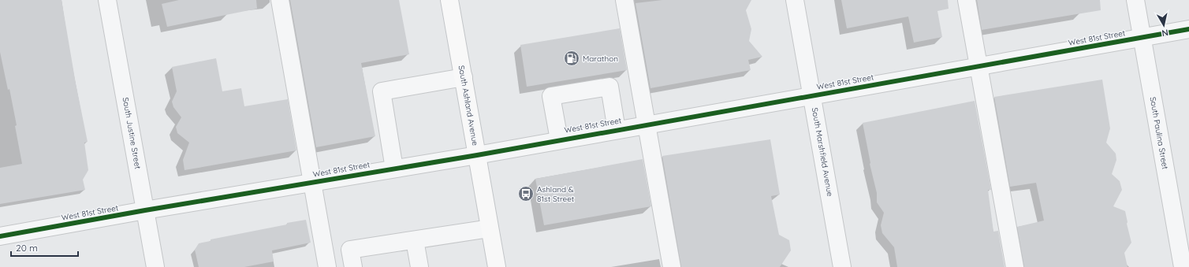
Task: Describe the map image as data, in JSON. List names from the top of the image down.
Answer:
{
  "streets": {
    "main road": ["South Ashland Avenue"],
    "street": [
      "West 81st Street",
      "South Justine Street",
      "South Paulina Street",
      "South Marshfield Avenue"
    ]
  },
  "crossings": [
    ["West 81st Street", "South Ashland Avenue"],
    ["West 81st Street", "South Justine Street"],
    ["West 81st Street", "South Paulina Street"],
    ["West 81st Street", "South Marshfield Avenue"]
  ],
  "places": {
    "fuel station": ["Marathon"],
    "bus stop": ["Ashland & 81st Street"]
  },
  "scale_bar": "20 m",
  "north": "bottom"
}
